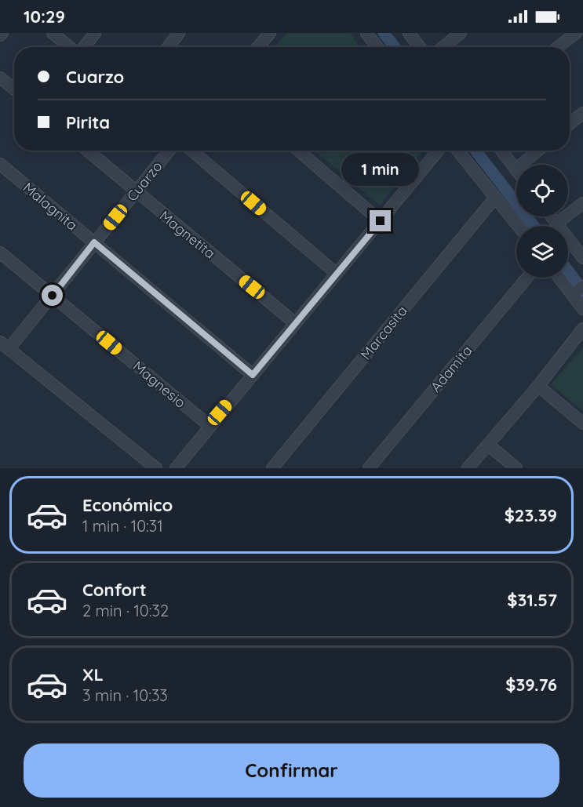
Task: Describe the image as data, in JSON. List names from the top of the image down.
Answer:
{
  "streets": {
    "street": [
      "Cuarzo",
      "Malagnita",
      "Magnetita",
      "Marcasita",
      "Adamita",
      "Magnesio"
    ]
  },
  "crossings": [
    ["Cuarzo", "Malagnita"],
    ["Cuarzo", "Magnetita"],
    ["Cuarzo", "Magnesio"]
  ],
  "page": {
    "status": "10:29",
    "banner": ["Cuarzo", "Pirita"],
    "bubble": "1 min",
    "list": [
      {
        "name": "Económico",
        "note": "1 min · 10:31",
        "value": "$23.39"
      },
      {
        "name": "Confort",
        "note": "2 min · 10:32",
        "value": "$31.57"
      },
      {
        "name": "XL",
        "note": "3 min · 10:33",
        "value": "$39.76"
      }
    ],
    "buttons": "Confirmar"
  }
}
